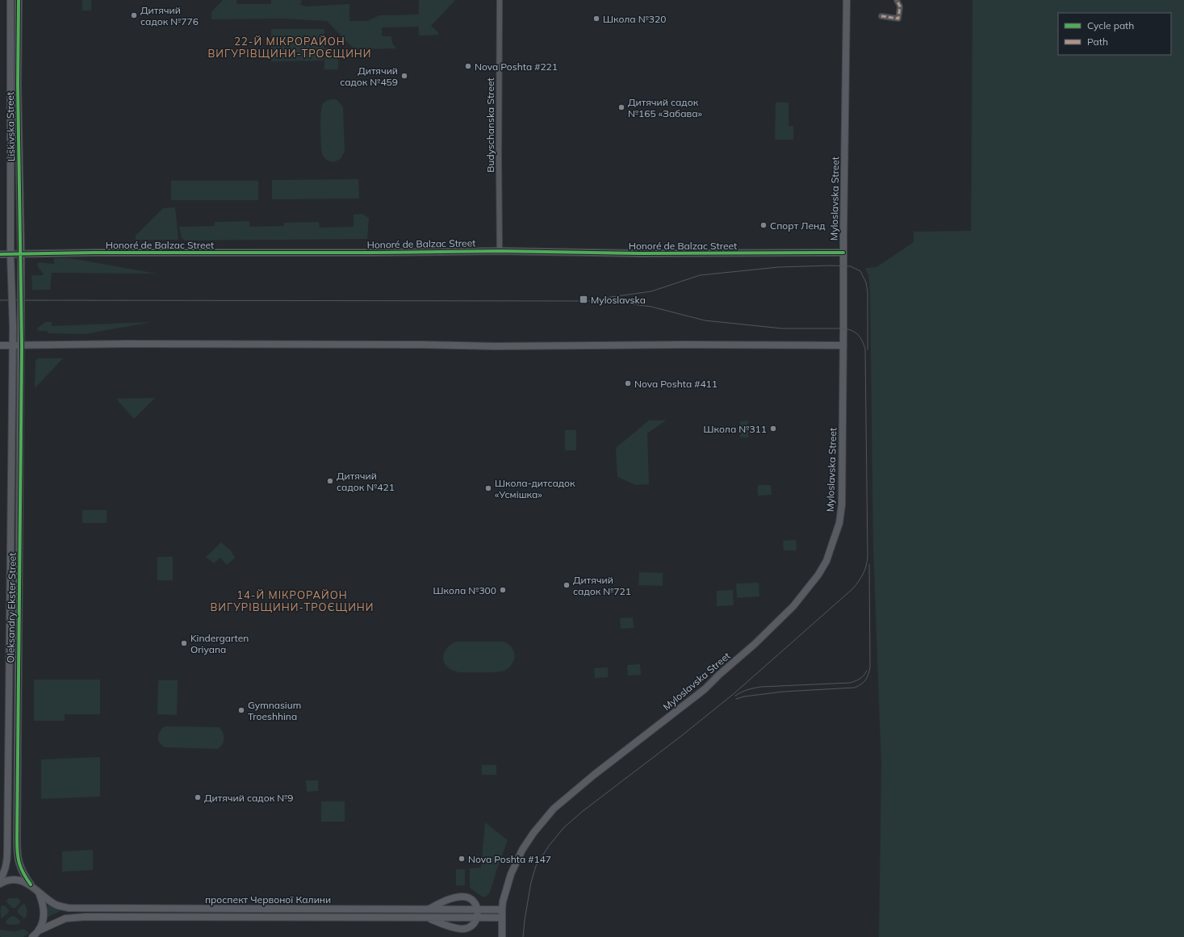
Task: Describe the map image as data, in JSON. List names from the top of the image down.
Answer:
{
  "streets": {
    "street": [
      "Budyschanska Street",
      "Liskivska Street",
      "Myloslavska Street",
      "Honoré de Balzac Street",
      "Oleksandry Ekster Street",
      "проспект Червоної Калини"
    ]
  },
  "crossings": [
    ["Budyschanska Street", "Honoré de Balzac Street"],
    ["Liskivska Street", "Honoré de Balzac Street"],
    ["Liskivska Street", "Oleksandry Ekster Street"],
    ["Myloslavska Street", "Honoré de Balzac Street"],
    ["Myloslavska Street", "проспект Червоної Калини"],
    ["Oleksandry Ekster Street", "проспект Червоної Калини"]
  ],
  "districts": ["22-Й МІКРОРАЙОН ВИГУРІВЩИНИ-ТРОЄЩИНИ", "14-Й МІКРОРАЙОН ВИГУРІВЩИНИ-ТРОЄЩИНИ"],
  "places": {
    "other": [
      "Дитячий садок №776",
      "Школа №320",
      "Nova Poshta #221",
      "Дитячий садок №459",
      "Дитячий садок №165 «Забава»",
      "Спорт Ленд",
      "Nova Poshta #411",
      "Школа №311",
      "Дитячий садок №421",
      "Школа-дитсадок «Усмішка»",
      "Дитячий садок №721",
      "Школа №300",
      "Kindergarten Oriyana",
      "Gymnasium Troeshhina",
      "Дитячий садок №9",
      "Nova Poshta #147"
    ],
    "transit": ["Myloslavska"]
  },
  "legend": ["Cycle path", "Path"]
}
